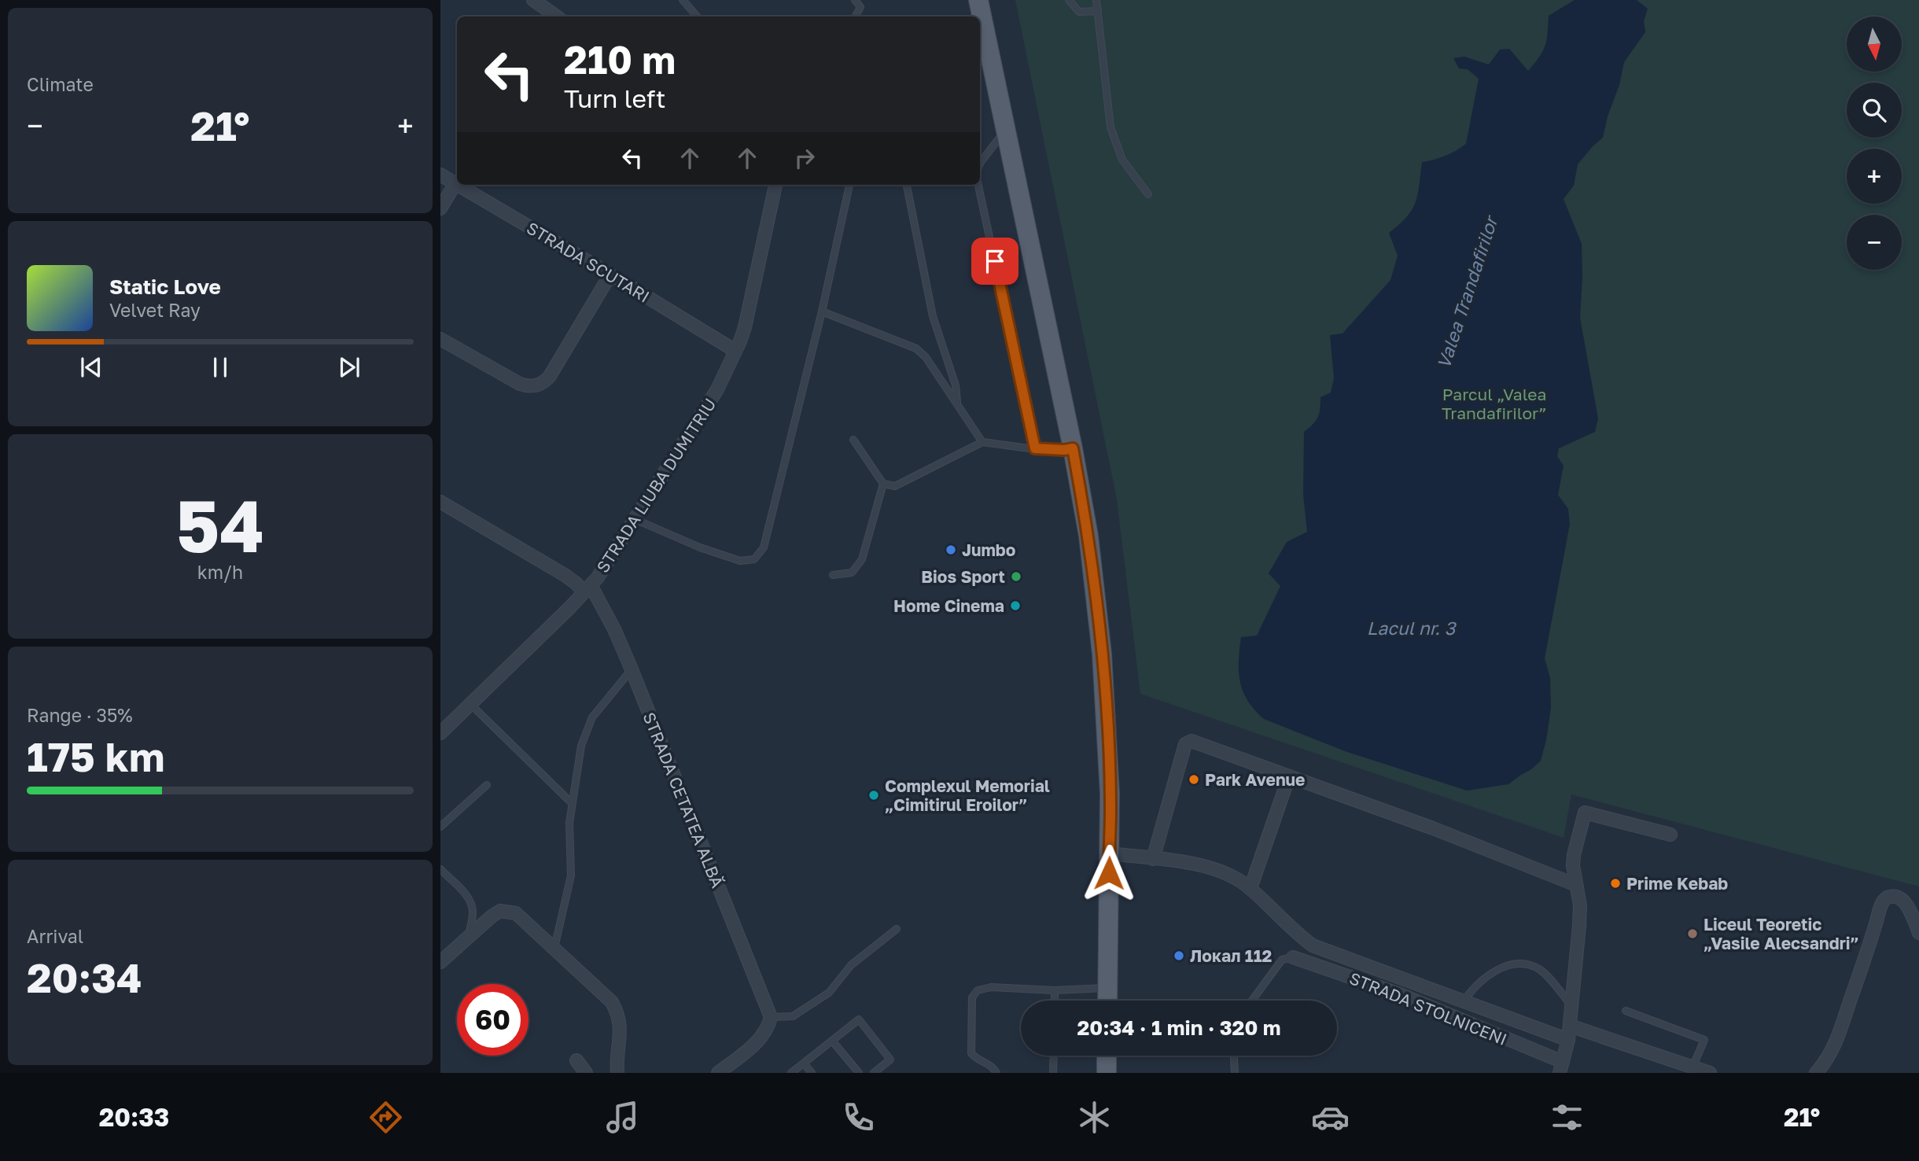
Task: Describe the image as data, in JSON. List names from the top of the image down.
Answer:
{
  "streets": {
    "street": [
      "STRADA SCUTARI",
      "STRADA LIUBA DUMITRIU",
      "STRADA CETATEA ALBĂ",
      "STRADA STOLNICENI"
    ]
  },
  "crossings": [
    ["STRADA SCUTARI", "STRADA LIUBA DUMITRIU"],
    ["STRADA LIUBA DUMITRIU", "STRADA CETATEA ALBĂ"]
  ],
  "water": ["Valea Trandafirilor", "Lacul nr. 3"],
  "parks": ["Parcul „Valea Trandafirilor”"],
  "places": [
    "Jumbo",
    "Bios Sport",
    "Home Cinema",
    "Park Avenue",
    "Complexul Memorial „Cimitirul Eroilor”",
    "Prime Kebab",
    "Liceul Teoretic „Vasile Alecsandri”",
    "Локал 112"
  ],
  "north": "bottom",
  "page": {
    "tile": [
      "Climate",
      ["54", "km/h"],
      ["Range · 35%", "175 km"],
      ["Arrival", "20:34"]
    ],
    "map_buttons": ["+", "−"],
    "turn": ["210 m", "Turn left"],
    "heat": ["−", "21°", "+"],
    "song": ["Static Love", "Velvet Ray"],
    "limit": "60",
    "trip": "20:34 · 1 min · 320 m",
    "tabs": ["20:33", "21°"]
  }
}
